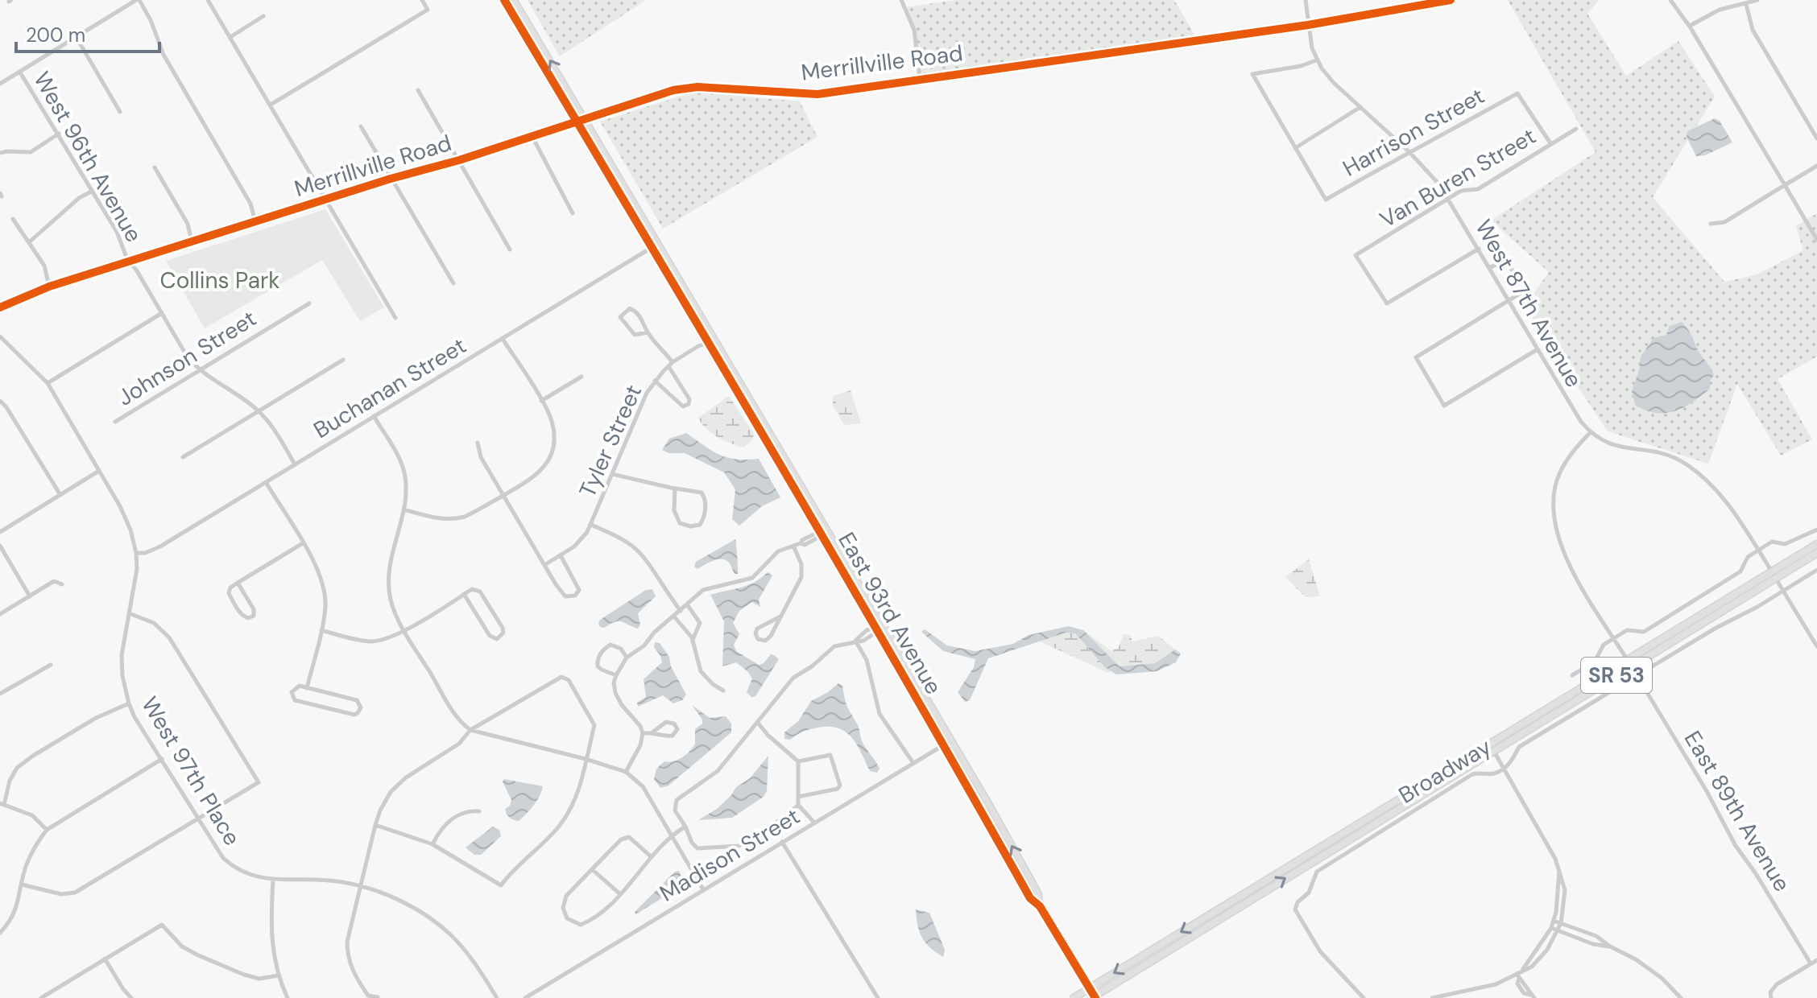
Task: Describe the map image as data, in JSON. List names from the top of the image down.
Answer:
{
  "streets": {
    "main road": ["SR 53", "Broadway"],
    "street": [
      "Merrillville Road",
      "Harrison Street",
      "West 96th Avenue",
      "Van Buren Street",
      "West 87th Avenue",
      "Johnson Street",
      "Buchanan Street",
      "Tyler Street",
      "East 93rd Avenue",
      "West 97th Place",
      "East 89th Avenue",
      "Madison Street"
    ]
  },
  "crossings": [
    ["Merrillville Road", "West 96th Avenue"],
    ["Merrillville Road", "West 87th Avenue"],
    ["Harrison Street", "Van Buren Street"],
    ["Harrison Street", "West 87th Avenue"],
    ["West 96th Avenue", "Johnson Street"],
    ["West 96th Avenue", "Buchanan Street"],
    ["Van Buren Street", "West 87th Avenue"],
    ["West 87th Avenue", "Broadway"],
    ["Buchanan Street", "East 93rd Avenue"],
    ["Buchanan Street", "West 97th Place"],
    ["Tyler Street", "East 93rd Avenue"],
    ["East 93rd Avenue", "Broadway"],
    ["East 93rd Avenue", "Madison Street"]
  ],
  "parks": ["Collins Park"],
  "scale_bar": "200 m"
}
